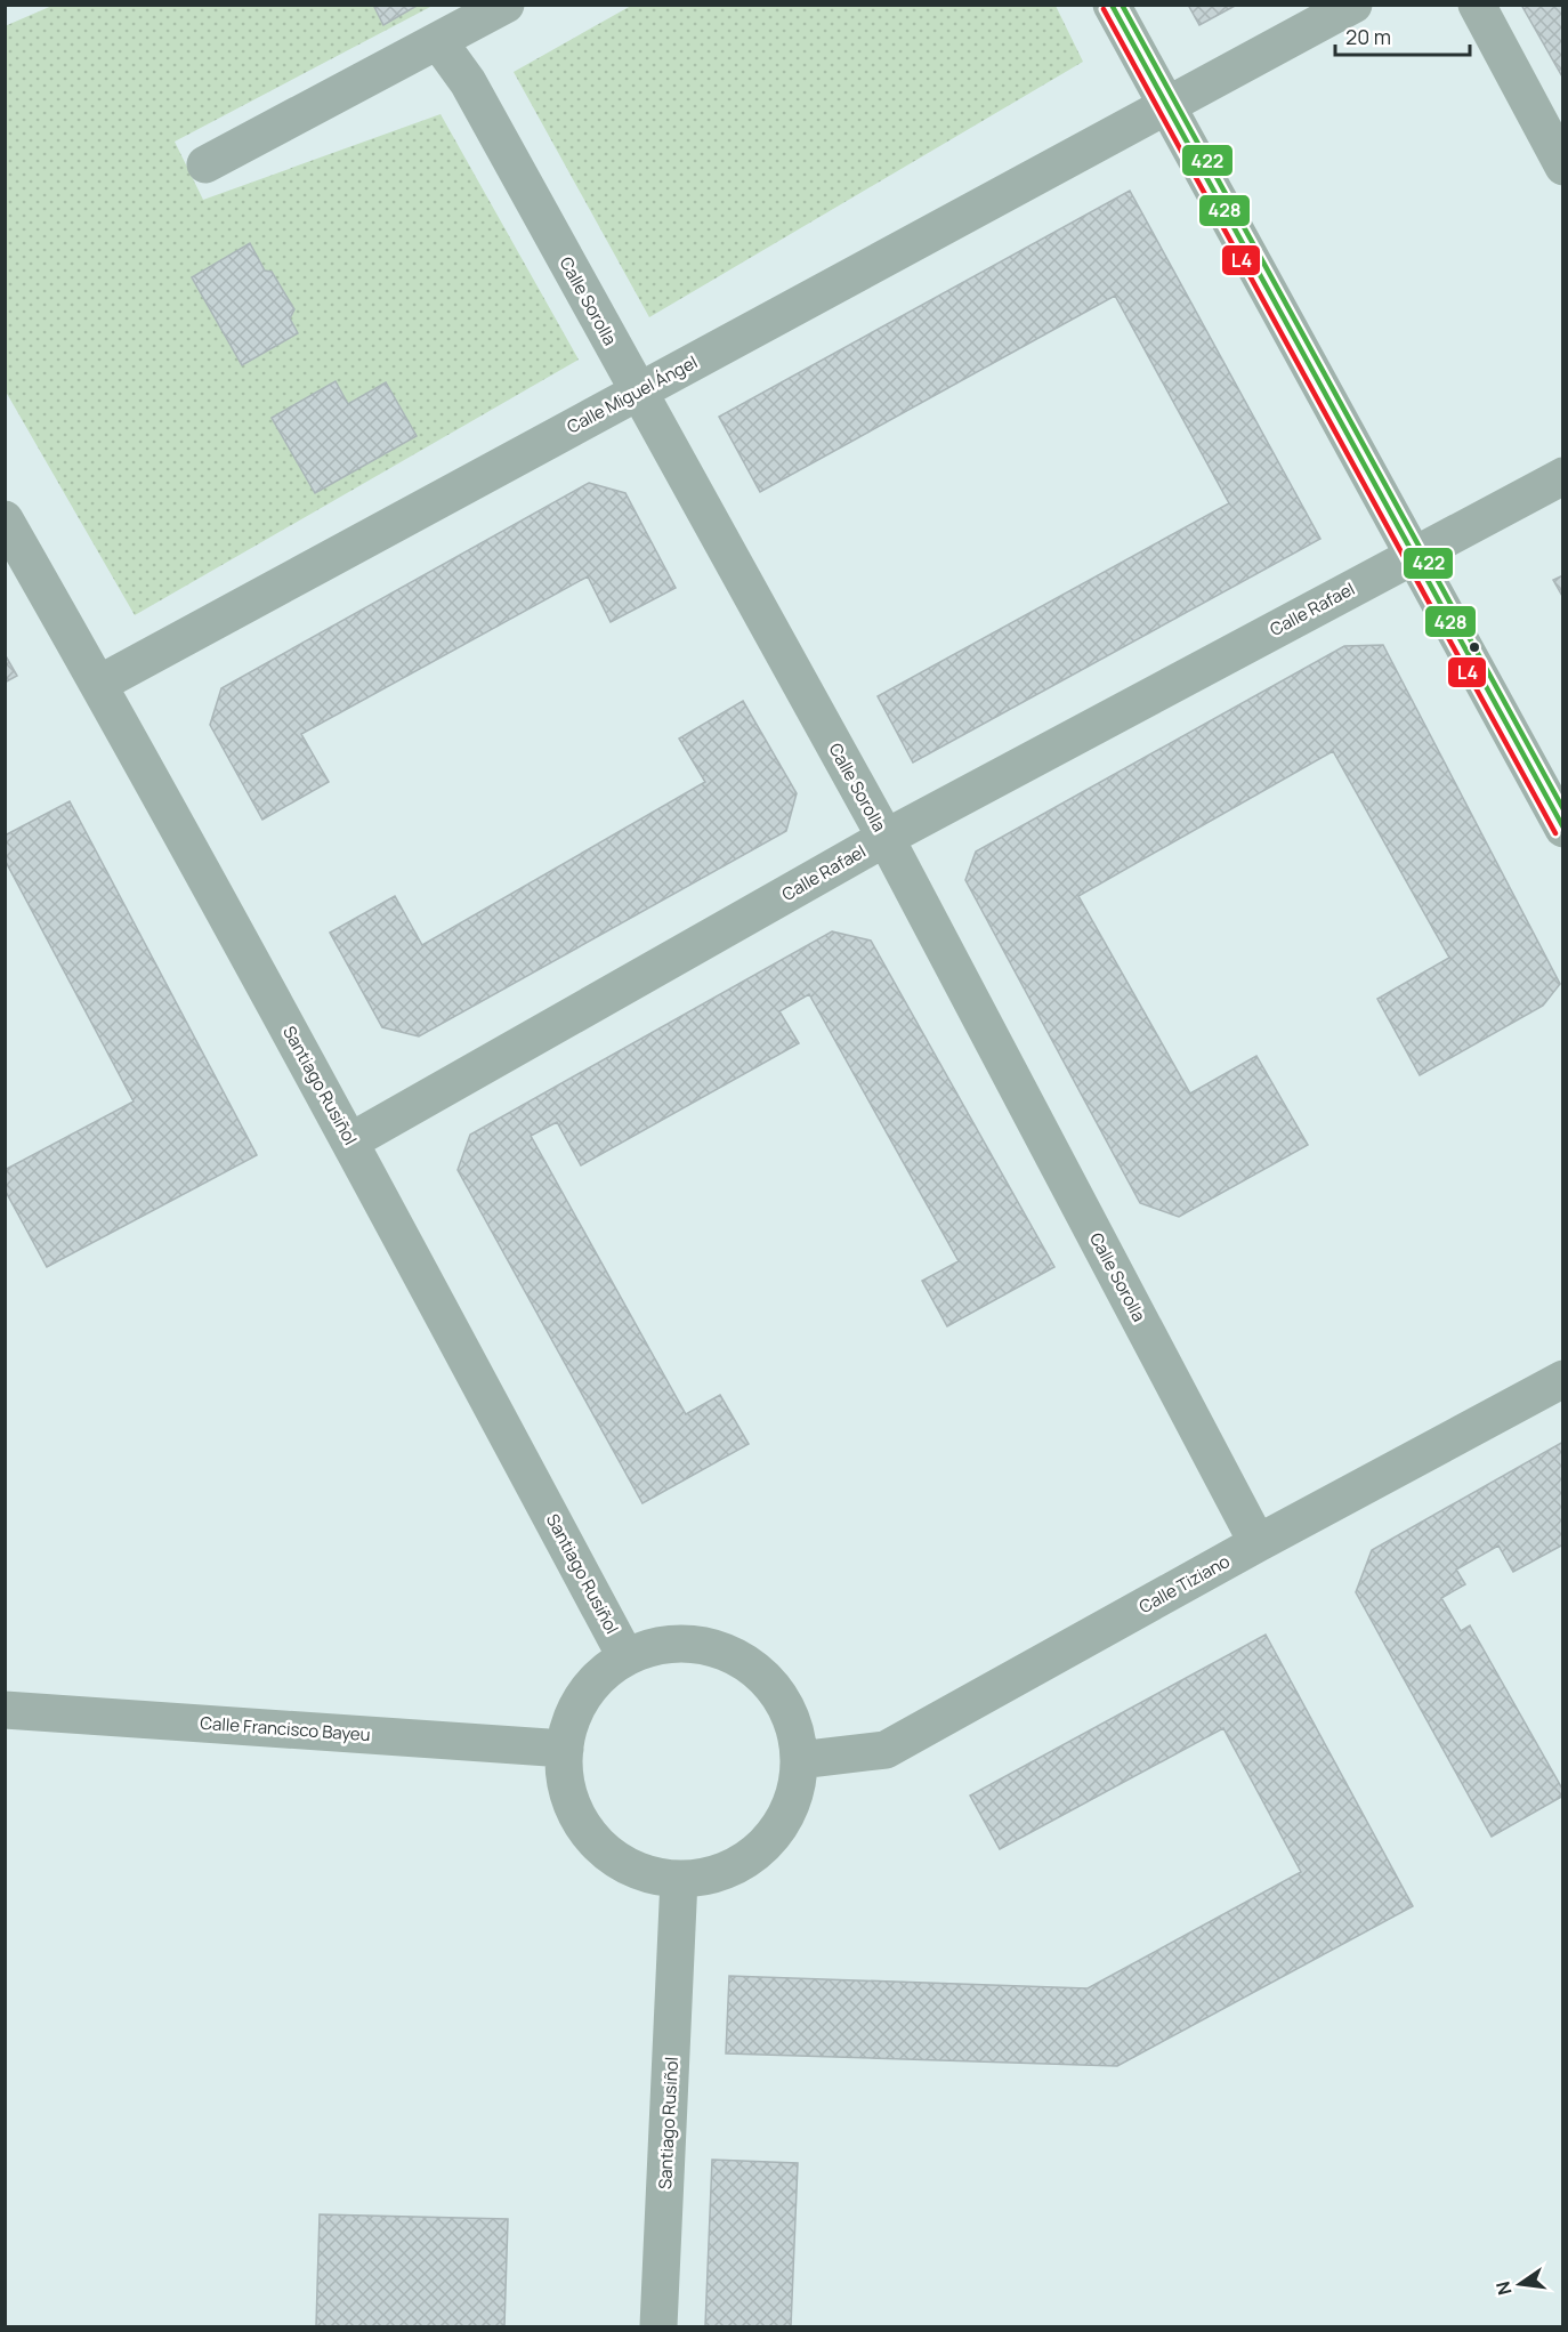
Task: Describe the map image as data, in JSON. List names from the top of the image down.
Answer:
{
  "streets": {
    "street": [
      "Calle Sorolla",
      "Calle Miguel Ángel",
      "Calle Rafael",
      "Santiago Rusiñol",
      "Calle Tiziano",
      "Calle Francisco Bayeu"
    ]
  },
  "crossings": [
    ["Calle Sorolla", "Calle Miguel Ángel"],
    ["Calle Sorolla", "Calle Rafael"],
    ["Calle Sorolla", "Calle Tiziano"],
    ["Calle Miguel Ángel", "Santiago Rusiñol"],
    ["Calle Rafael", "Santiago Rusiñol"],
    ["Santiago Rusiñol", "Calle Tiziano"],
    ["Santiago Rusiñol", "Calle Francisco Bayeu"],
    ["Calle Tiziano", "Calle Francisco Bayeu"]
  ],
  "lines": ["transit line 428", "transit line 422", "transit line L4"],
  "scale_bar": "20 m",
  "north": "left"
}
